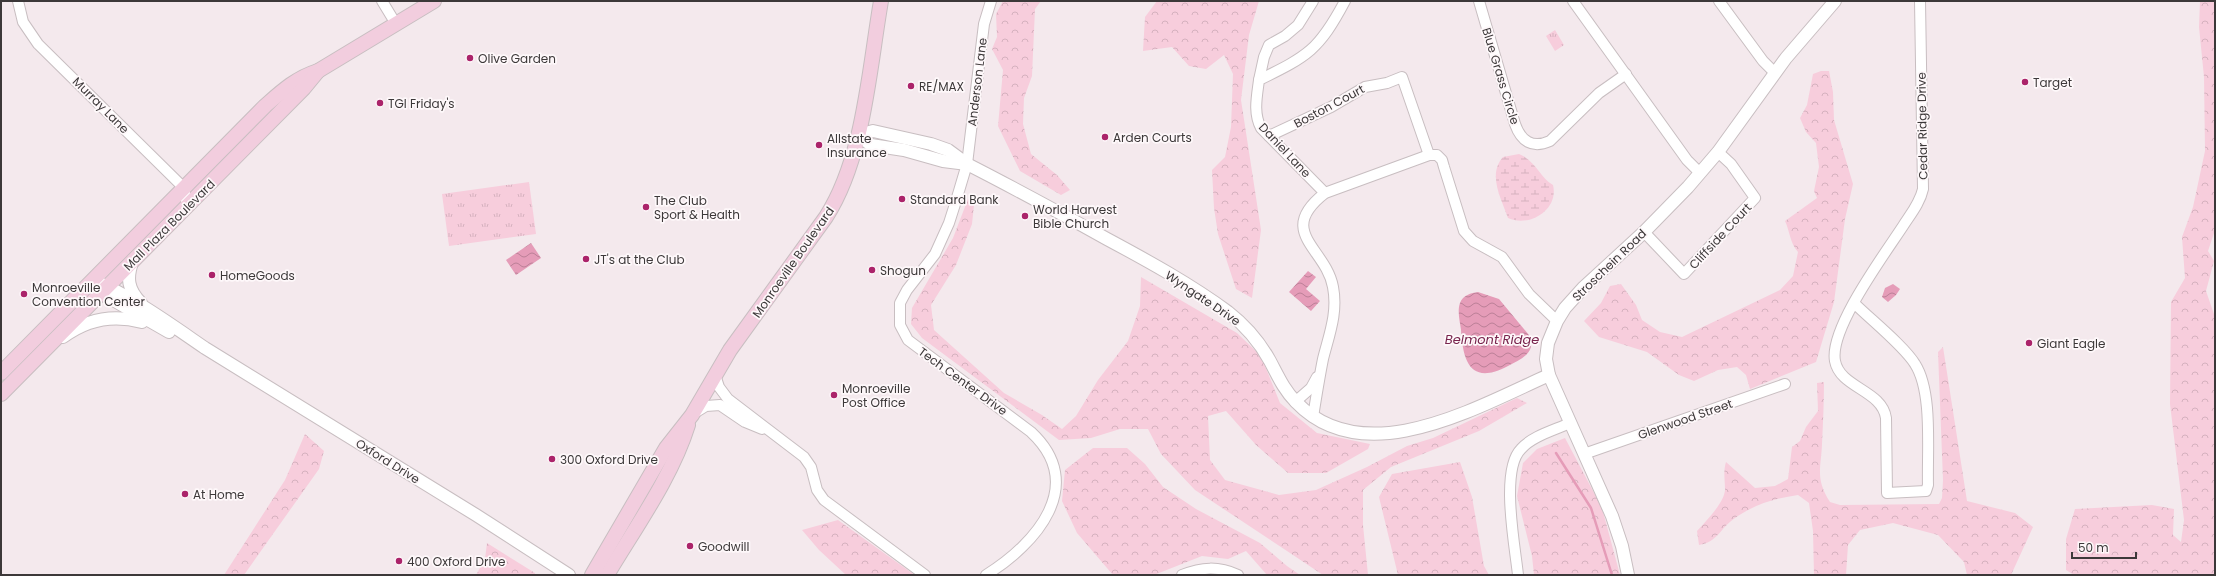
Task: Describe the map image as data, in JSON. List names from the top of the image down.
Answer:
{
  "streets": {
    "main road": ["Mall Plaza Boulevard", "Monroeville Boulevard"],
    "street": [
      "Blue Grass Circle",
      "Anderson Lane",
      "Murray Lane",
      "Boston Court",
      "Cedar Ridge Drive",
      "Daniel Lane",
      "Cliffside Court",
      "Stroschein Road",
      "Wyngate Drive",
      "Tech Center Drive",
      "Glenwood Street",
      "Oxford Drive"
    ]
  },
  "crossings": [
    ["Anderson Lane", "Wyngate Drive"],
    ["Anderson Lane", "Tech Center Drive"],
    ["Murray Lane", "Mall Plaza Boulevard"],
    ["Boston Court", "Daniel Lane"],
    ["Mall Plaza Boulevard", "Oxford Drive"],
    ["Cliffside Court", "Stroschein Road"],
    ["Monroeville Boulevard", "Wyngate Drive"],
    ["Stroschein Road", "Wyngate Drive"],
    ["Stroschein Road", "Glenwood Street"],
    ["Wyngate Drive", "Tech Center Drive"]
  ],
  "water": ["Belmont Ridge"],
  "places": [
    "Olive Garden",
    "Target",
    "RE/MAX",
    "TGI Friday's",
    "Arden Courts",
    "Allstate Insurance",
    "Standard Bank",
    "The Club Sport & Health",
    "World Harvest Bible Church",
    "JT's at the Club",
    "Shogun",
    "HomeGoods",
    "Monroeville Convention Center",
    "Giant Eagle",
    "Monroeville Post Office",
    "300 Oxford Drive",
    "At Home",
    "Goodwill",
    "400 Oxford Drive"
  ],
  "scale_bar": "50 m"
}
